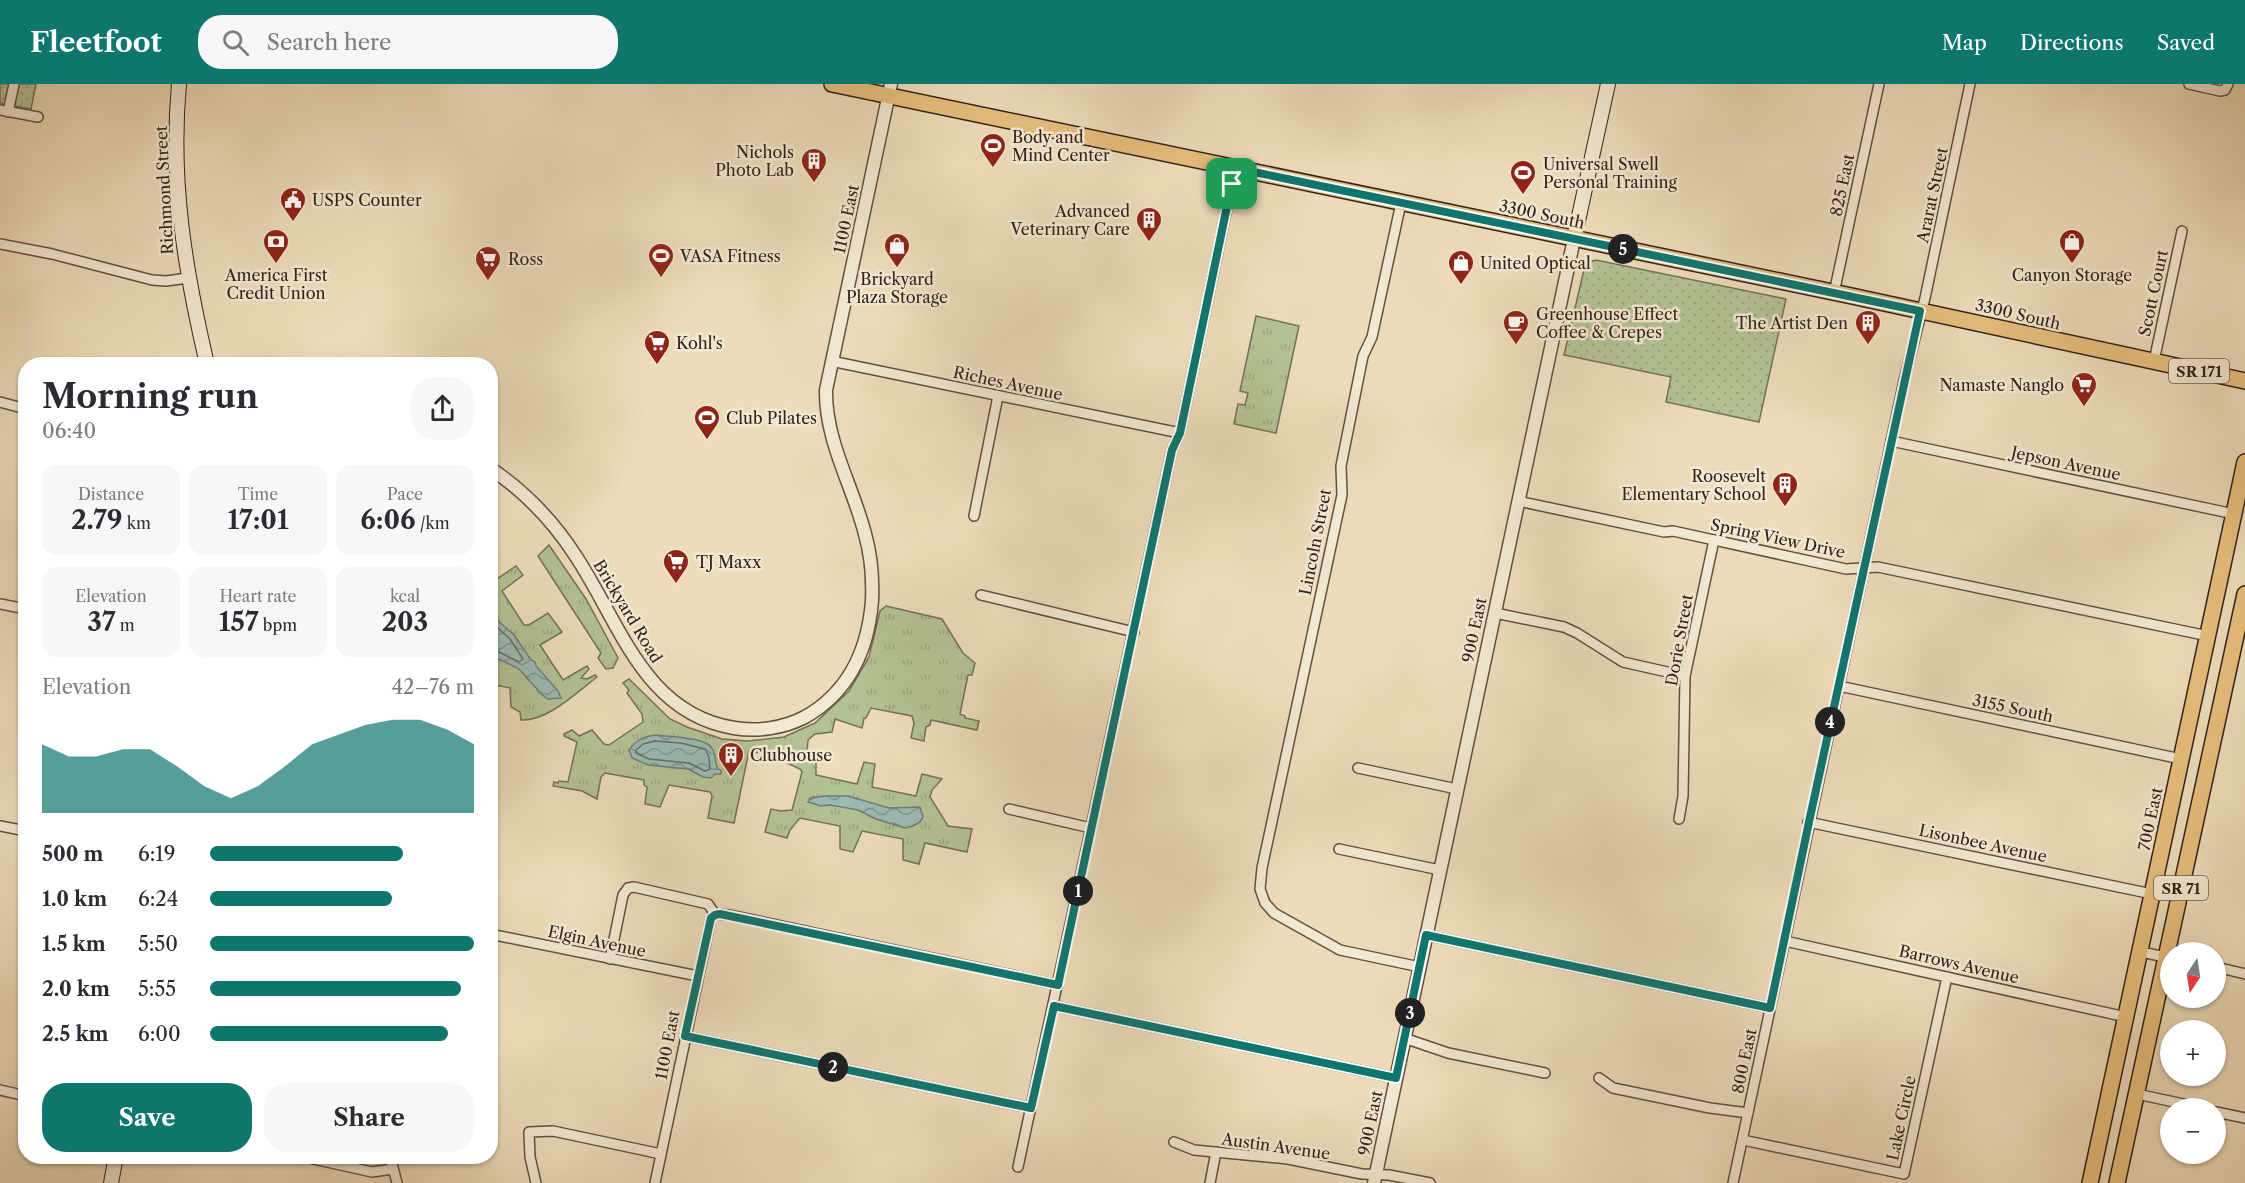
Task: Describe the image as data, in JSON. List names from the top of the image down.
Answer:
{
  "streets": {
    "main road": [
      "Richmond Street",
      "3300 South",
      "SR 171",
      "900 East",
      "700 East",
      "SR 71"
    ],
    "street": [
      "825 East",
      "Ararat Street",
      "1100 East",
      "Scott Court",
      "Riches Avenue",
      "Jepson Avenue",
      "Spring View Drive",
      "Lincoln Street",
      "Brickyard Road",
      "Dorie Street",
      "3155 South",
      "Lisonbee Avenue",
      "Elgin Avenue",
      "Barrows Avenue",
      "800 East",
      "Lake Circle",
      "Austin Avenue"
    ]
  },
  "crossings": [
    ["825 East", "3300 South"],
    ["Ararat Street", "3300 South"],
    ["Ararat Street", "800 East"],
    ["3300 South", "1100 East"],
    ["3300 South", "Scott Court"],
    ["3300 South", "Lincoln Street"],
    ["3300 South", "900 East"],
    ["3300 South", "800 East"],
    ["1100 East", "Riches Avenue"],
    ["1100 East", "Brickyard Road"],
    ["1100 East", "Elgin Avenue"],
    ["Riches Avenue", "Brickyard Road"],
    ["Jepson Avenue", "700 East"],
    ["Jepson Avenue", "800 East"],
    ["Spring View Drive", "900 East"],
    ["Spring View Drive", "Dorie Street"],
    ["Spring View Drive", "700 East"],
    ["Spring View Drive", "800 East"],
    ["Lincoln Street", "900 East"],
    ["900 East", "Austin Avenue"],
    ["3155 South", "700 East"],
    ["3155 South", "800 East"],
    ["700 East", "Lisonbee Avenue"],
    ["700 East", "Barrows Avenue"],
    ["Lisonbee Avenue", "800 East"],
    ["Barrows Avenue", "800 East"],
    ["Barrows Avenue", "Lake Circle"],
    ["800 East", "Lake Circle"]
  ],
  "places": {
    "sports": [
      "Body and Mind Center",
      "Universal Swell Personal Training",
      "VASA Fitness",
      "Club Pilates"
    ],
    "building": [
      "Nichols Photo Lab",
      "Advanced Veterinary Care",
      "The Artist Den",
      "Roosevelt Elementary School",
      "Clubhouse"
    ],
    "public building": ["USPS Counter"],
    "bank": ["America First Credit Union"],
    "shop": ["Canyon Storage", "Brickyard Plaza Storage", "United Optical"],
    "supermarket": [
      "Ross",
      "Kohl's",
      "Namaste Nanglo",
      "TJ Maxx"
    ],
    "cafe": ["Greenhouse Effect Coffee & Crepes"]
  },
  "north": "bottom",
  "page": {
    "header": "Fleetfoot",
    "search": "Search here",
    "nav": ["Map", "Directions", "Saved"],
    "pins": [
      "5",
      "4",
      "1",
      "3",
      "2"
    ],
    "heading": ["Morning run", "06:40"],
    "stats": [
      ["Distance", "2.79 km"],
      ["Time", "17:01"],
      ["Pace", "6:06 /km"],
      ["Elevation", "37 m"],
      ["Heart rate", "157 bpm"],
      ["kcal", "203"]
    ],
    "chart": ["Elevation", "42–76 m"],
    "list": [
      {
        "name": "500 m",
        "note": "6:19"
      },
      {
        "name": "1.0 km",
        "note": "6:24"
      },
      {
        "name": "1.5 km",
        "note": "5:50"
      },
      {
        "name": "2.0 km",
        "note": "5:55"
      },
      {
        "name": "2.5 km",
        "note": "6:00"
      }
    ],
    "map_buttons": ["+", "−"],
    "buttons": ["Save", "Share"]
  }
}
